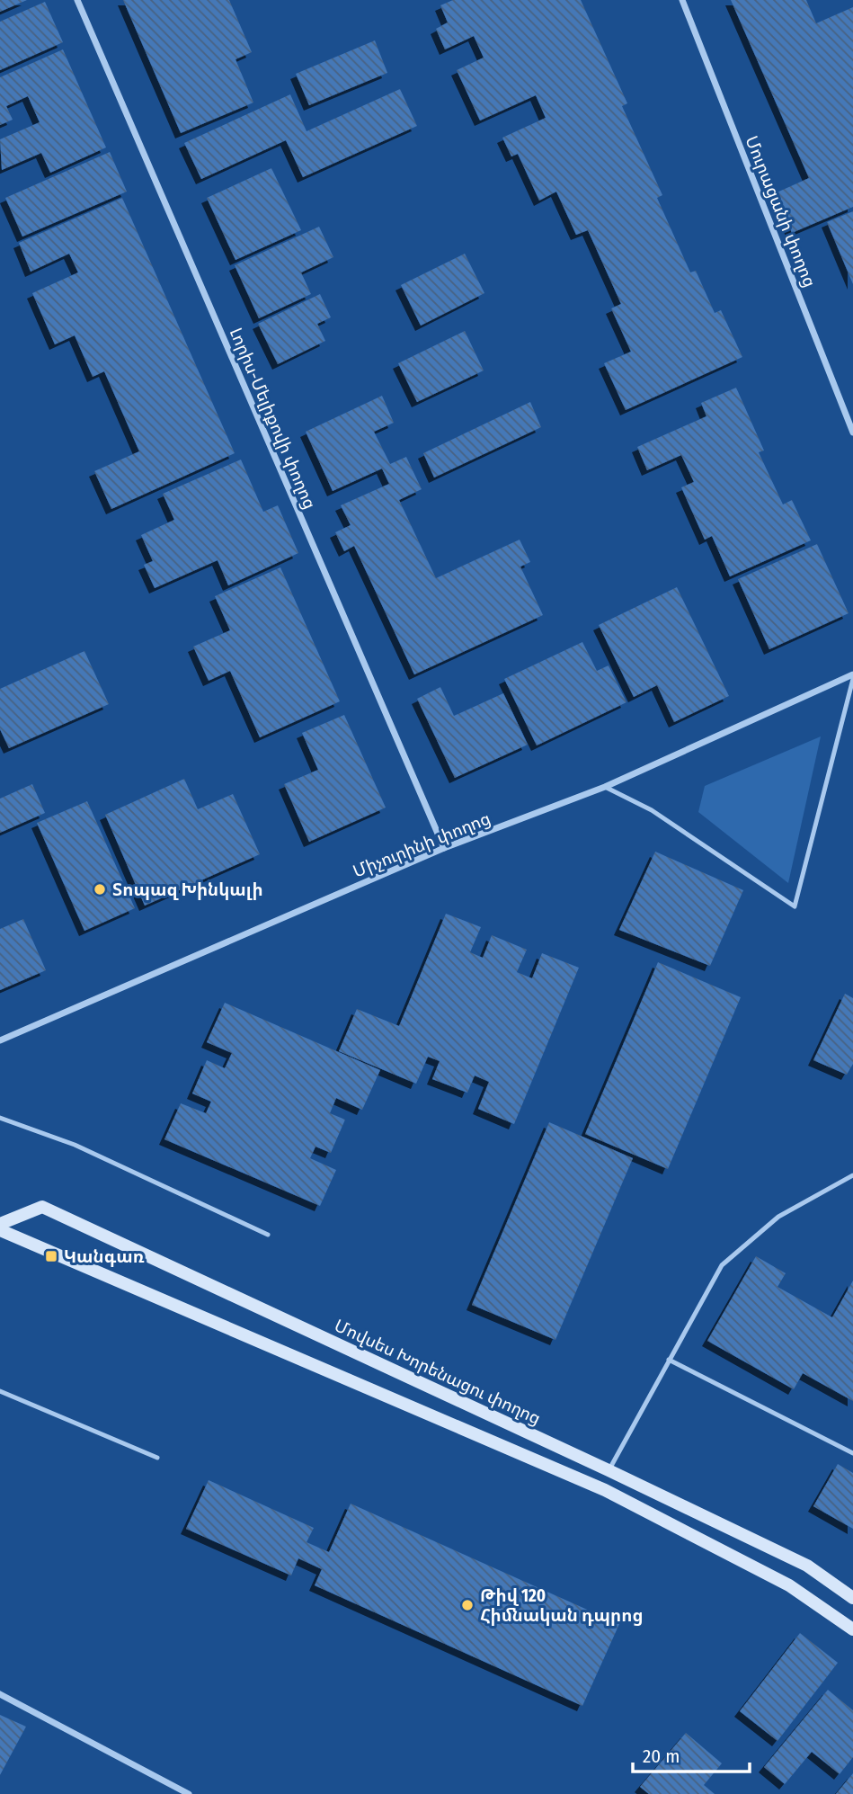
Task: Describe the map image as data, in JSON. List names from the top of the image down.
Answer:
{
  "streets": {
    "main road": ["Մովսես Խորենացու փողոց"],
    "street": ["Մուրացանի փողոց", "Լորիս-Մելիքովի փողոց", "Միչուրինի փողոց"]
  },
  "crossings": [
    ["Լորիս-Մելիքովի փողոց", "Միչուրինի փողոց"]
  ],
  "places": {
    "other": ["Տոպազ Խինկալի", "Թիվ 120 Հիմնական դպրոց"],
    "transit": ["Կանգառ"]
  },
  "scale_bar": "20 m"
}
